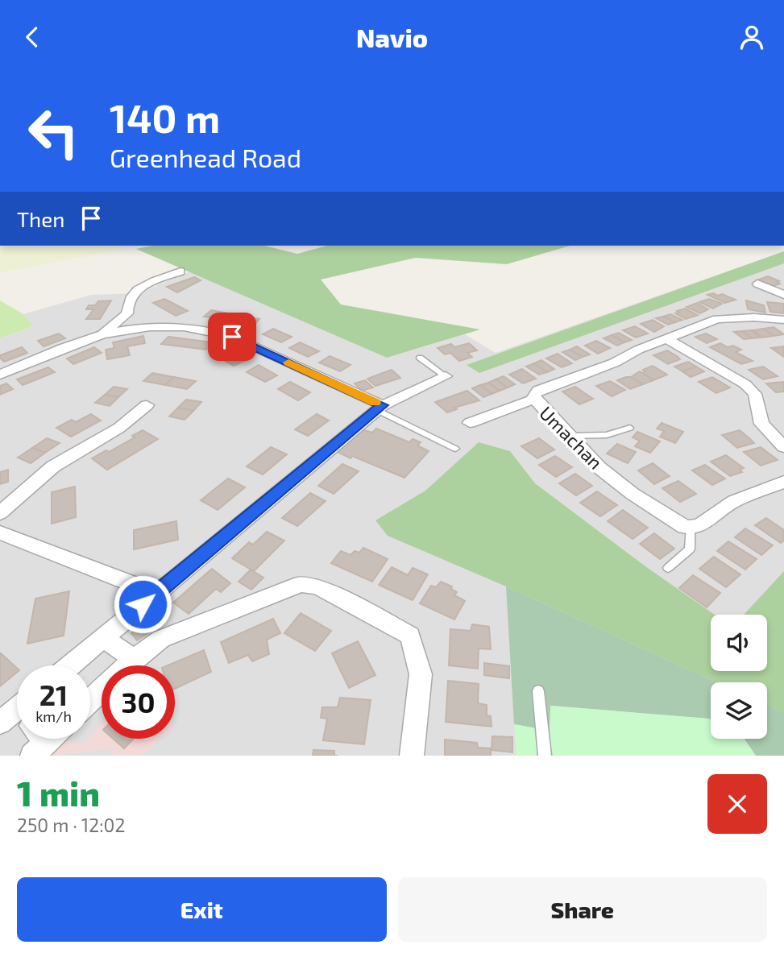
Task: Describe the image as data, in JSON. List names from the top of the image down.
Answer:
{
  "streets": {
    "street": ["Umachan"]
  },
  "page": {
    "header": "Navio",
    "turn": ["140 m", "Greenhead Road"],
    "then": "Then",
    "speed": "21 km/h",
    "limit": "30",
    "heading": ["1 min", "250 m · 12:02"],
    "buttons": ["Exit", "Share"]
  }
}
